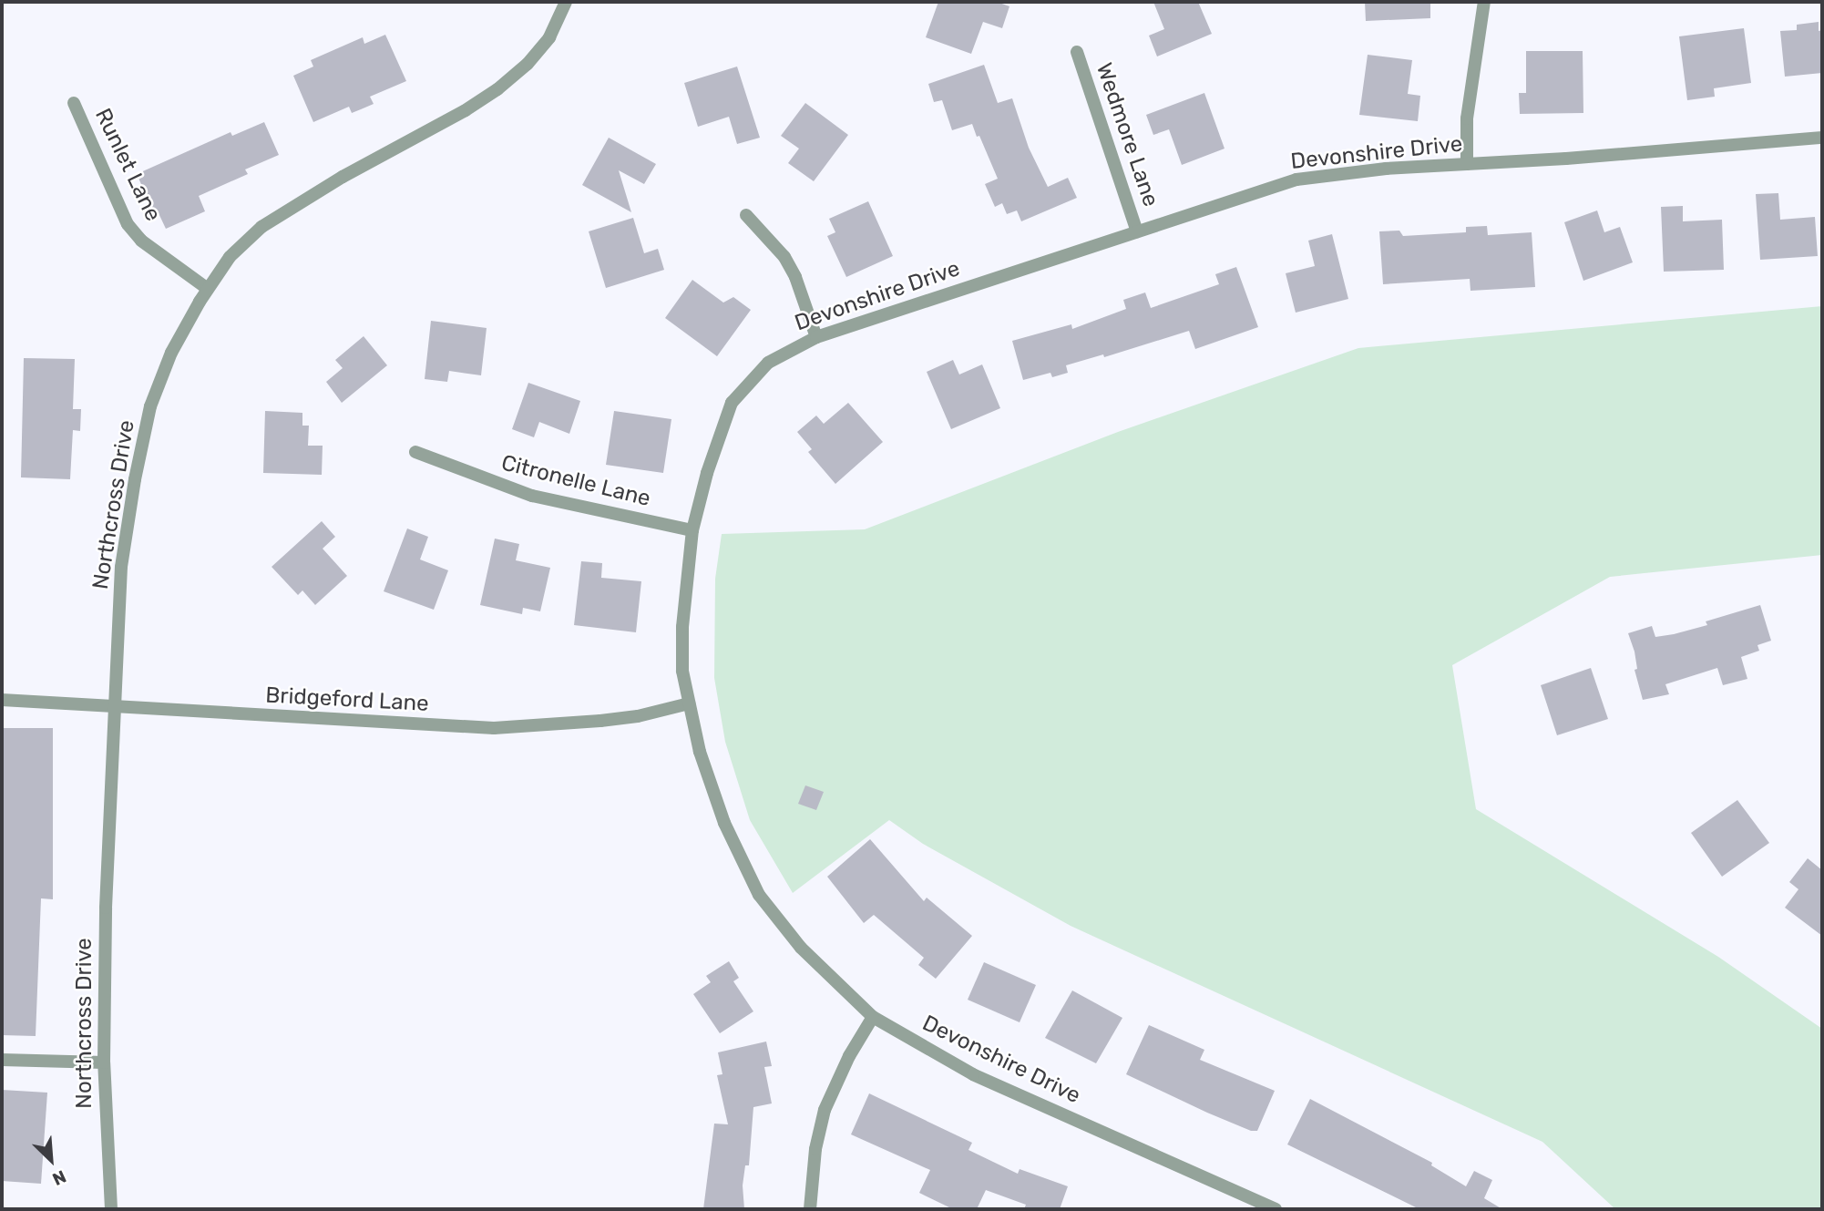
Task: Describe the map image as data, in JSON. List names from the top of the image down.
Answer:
{
  "streets": {
    "street": [
      "Wedmore Lane",
      "Devonshire Drive",
      "Runlet Lane",
      "Citronelle Lane",
      "Northcross Drive",
      "Bridgeford Lane"
    ]
  },
  "crossings": [
    ["Wedmore Lane", "Devonshire Drive"],
    ["Devonshire Drive", "Citronelle Lane"],
    ["Devonshire Drive", "Bridgeford Lane"],
    ["Runlet Lane", "Northcross Drive"],
    ["Northcross Drive", "Bridgeford Lane"]
  ],
  "north": "bottom right"
}
